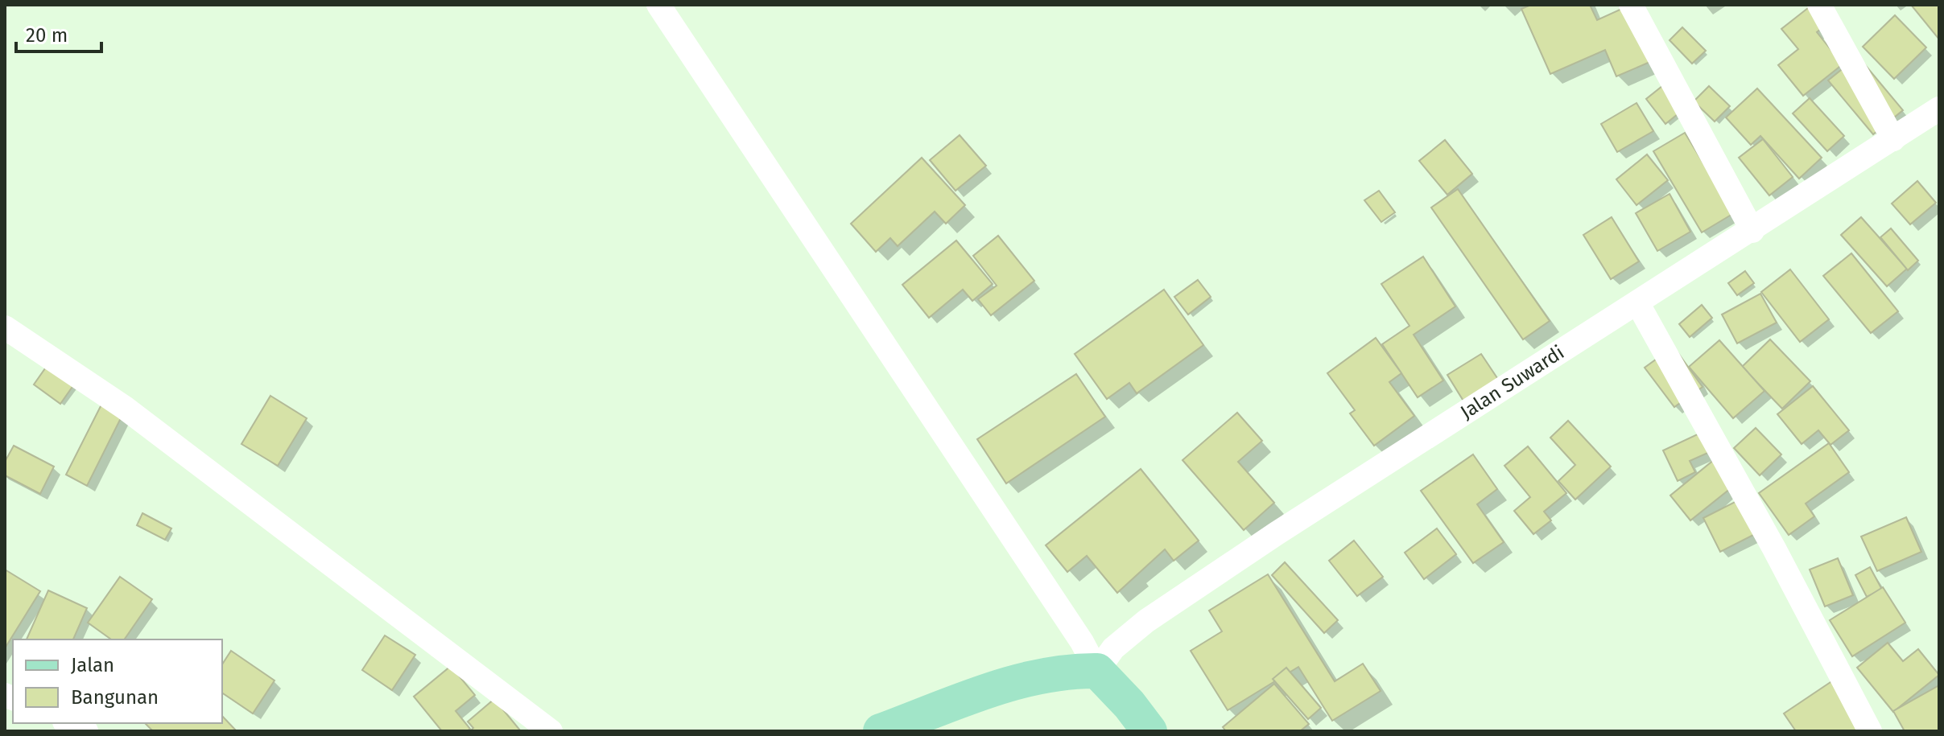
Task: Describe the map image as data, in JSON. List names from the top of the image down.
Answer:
{
  "streets": {
    "street": ["Jalan Suwardi"]
  },
  "legend": ["Jalan", "Bangunan"],
  "scale_bar": "20 m"
}
